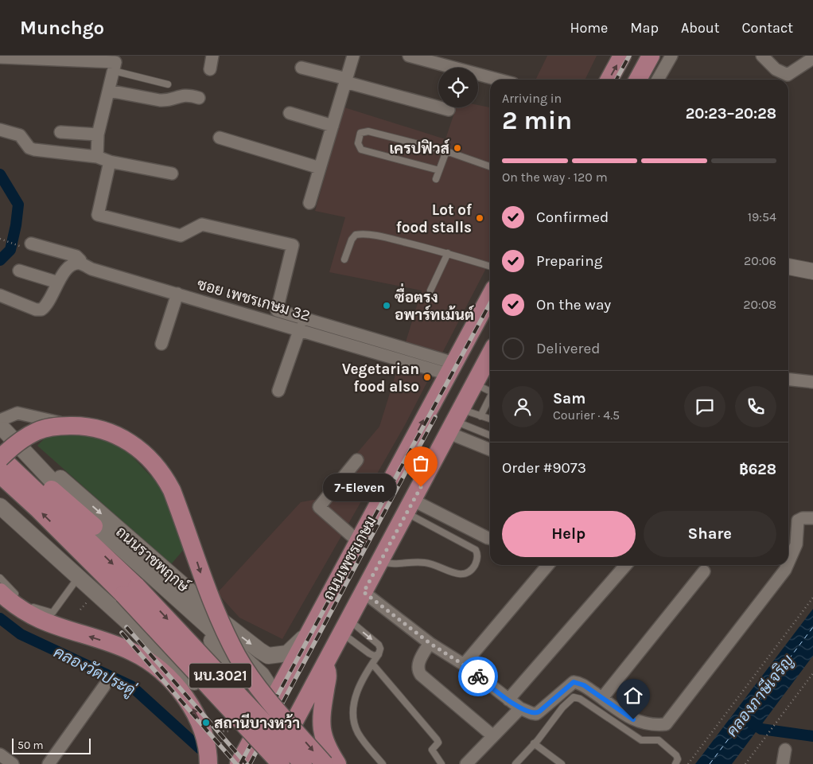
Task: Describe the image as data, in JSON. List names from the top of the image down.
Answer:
{
  "streets": {
    "main road": ["ถนนเพชรเกษม", "ถนนราชพฤกษ์", "นบ.3021"],
    "street": ["ซอย เพชรเกษม 32"]
  },
  "crossings": [
    ["ซอย เพชรเกษม 32", "ถนนเพชรเกษม"],
    ["ถนนเพชรเกษม", "ถนนราชพฤกษ์"]
  ],
  "water": ["คลองวัดประดู่", "คลองภาษีเจริญ"],
  "places": [
    "เครปฟิวส์",
    "Lot of food stalls",
    "ซื่อตรง อพาร์ทเม้นต์",
    "Vegetarian food also",
    "7-Eleven",
    "สถานีบางหว้า"
  ],
  "scale_bar": "50 m",
  "page": {
    "header": "Munchgo",
    "nav": [
      "Home",
      "Map",
      "About",
      "Contact"
    ],
    "heading": ["2 min", "Arriving in", "20:23–20:28"],
    "panel": [
      "Sam",
      "Courier · 4.5",
      "Order #9073",
      "฿628"
    ],
    "bar": "On the way · 120 m",
    "list": [
      ["Confirmed", "19:54"],
      ["Preparing", "20:06"],
      ["On the way", "20:08"],
      "Delivered"
    ],
    "bubble": "7-Eleven",
    "buttons": ["Help", "Share"],
    "scale": "50 m"
  }
}
